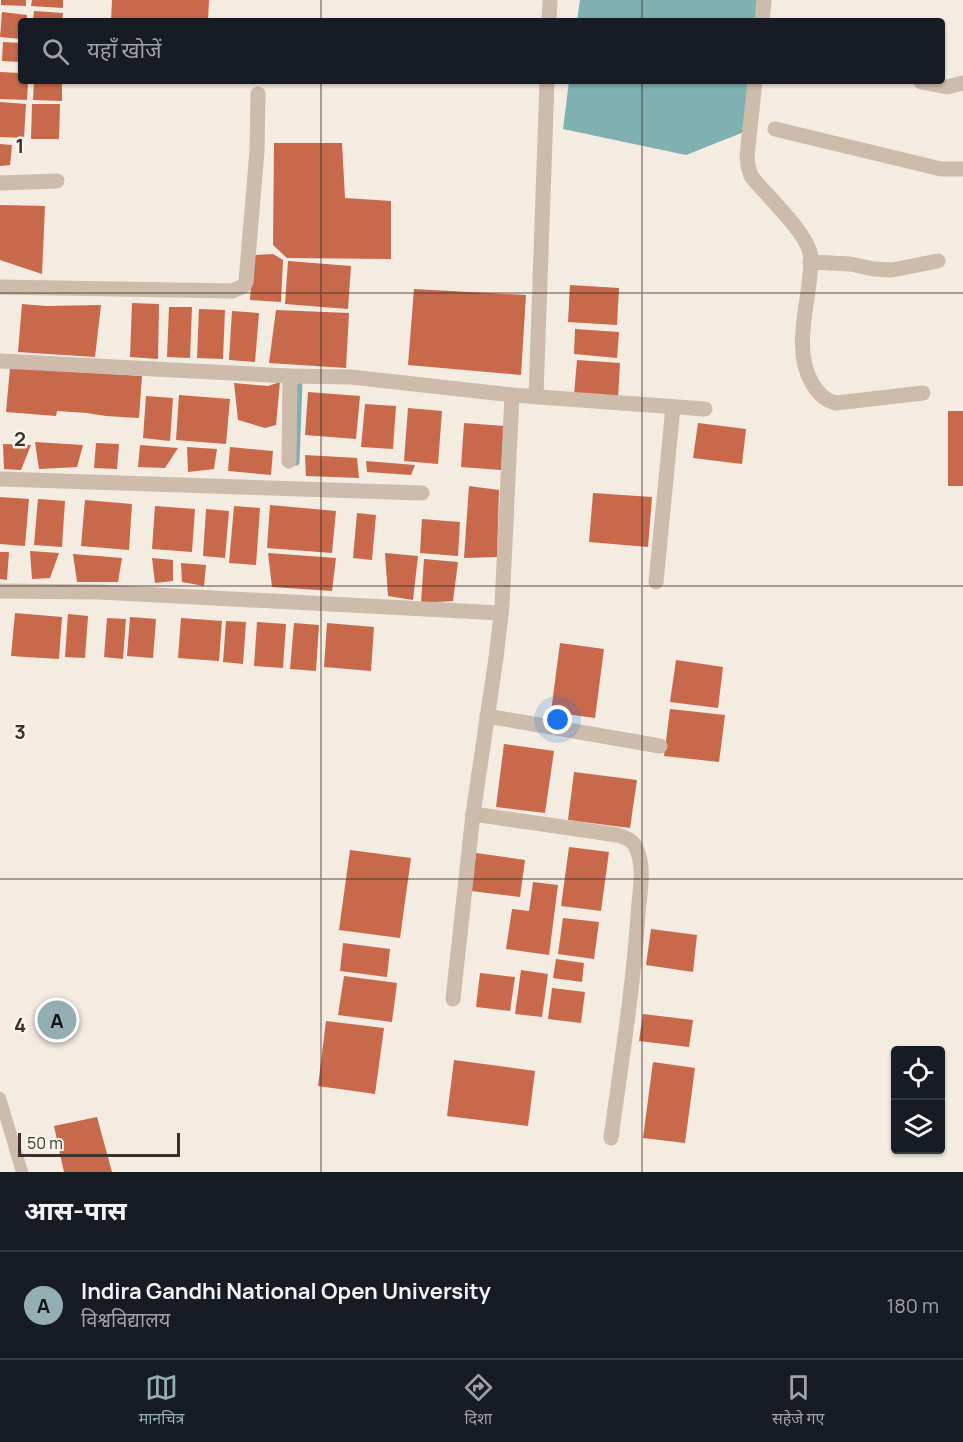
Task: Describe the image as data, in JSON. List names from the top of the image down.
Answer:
{
  "scale_bar": "50 m",
  "page": {
    "search": "यहाँ खोजें",
    "pins": "A",
    "scale": "50 m",
    "heading": "आस-पास",
    "list": [
      {
        "mark": "A",
        "name": "Indira Gandhi National Open University",
        "note": "विश्वविद्यालय",
        "value": "180 m"
      }
    ],
    "nav": ["मानचित्र", "दिशा", "सहेजे गए"]
  },
  "grid": {
    "rows": [
      "1",
      "2",
      "3",
      "4"
    ]
  }
}
